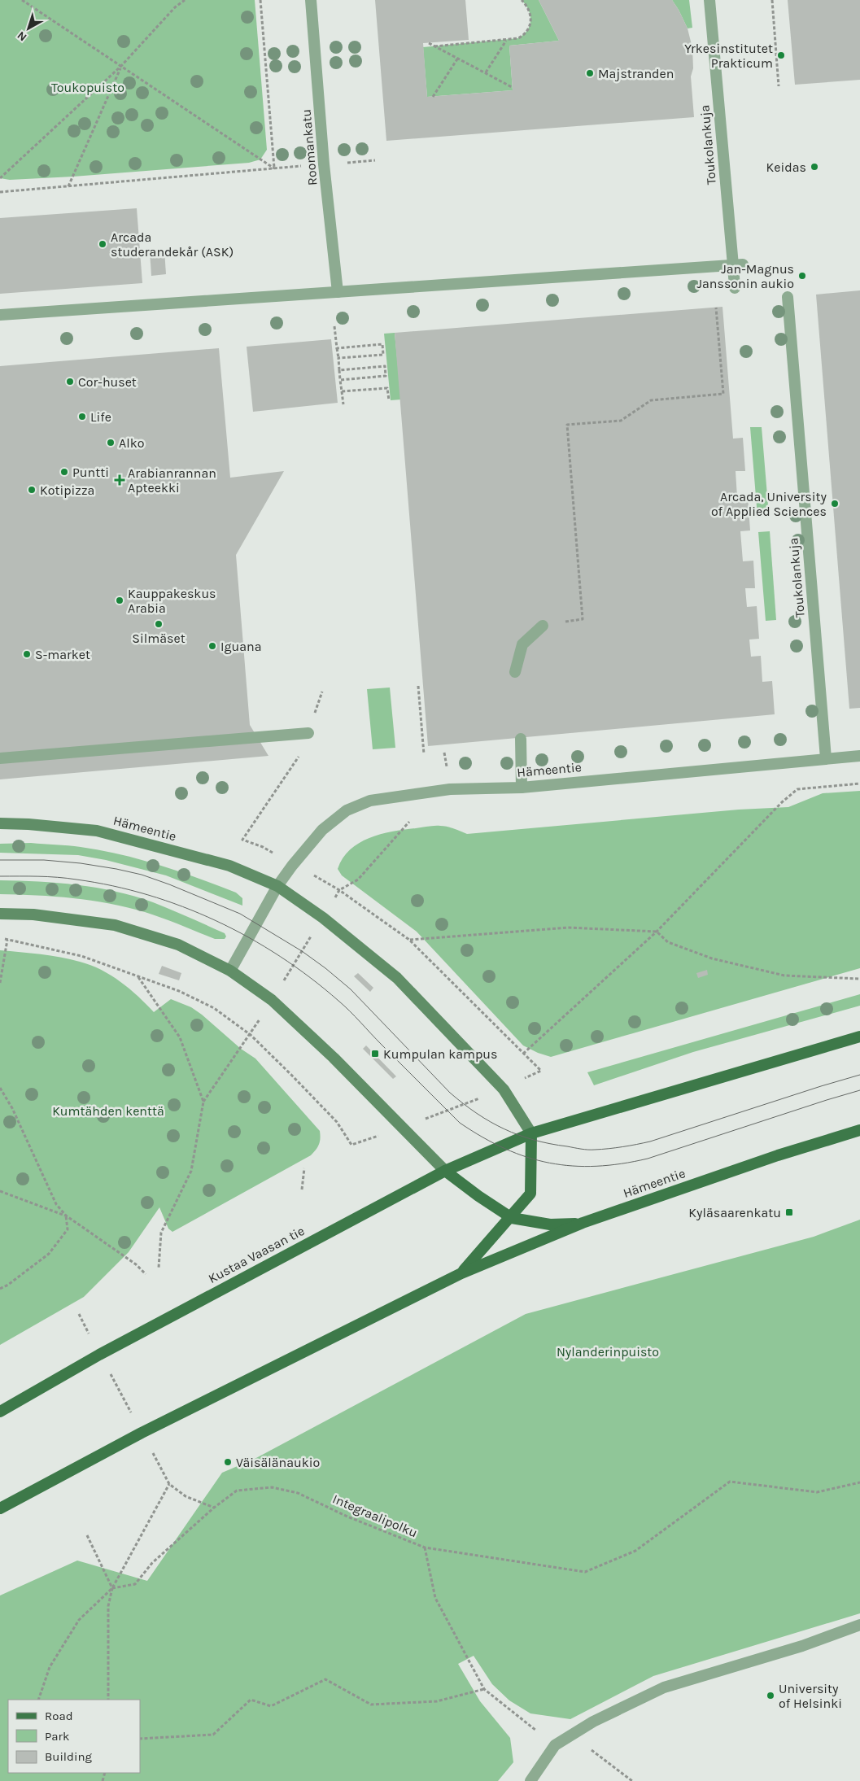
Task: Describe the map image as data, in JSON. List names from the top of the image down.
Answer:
{
  "streets": {
    "main road": ["Hämeentie", "Kustaa Vaasan tie"],
    "street": ["Toukolankuja", "Roomankatu"],
    "path": ["Integraalipolku"]
  },
  "crossings": [
    ["Toukolankuja", "Hämeentie"],
    ["Hämeentie", "Kustaa Vaasan tie"]
  ],
  "parks": ["Toukopuisto", "Kumtähden kenttä", "Nylanderinpuisto"],
  "places": {
    "other": [
      "Yrkesinstitutet Prakticum",
      "Majstranden",
      "Keidas",
      "Arcada studerandekår (ASK)",
      "Jan-Magnus Janssonin aukio",
      "Cor-huset",
      "Life",
      "Alko",
      "Puntti",
      "Kotipizza",
      "Arcada, University of Applied Sciences",
      "Kauppakeskus Arabia",
      "Silmäset",
      "Iguana",
      "S-market",
      "Väisälänaukio",
      "University of Helsinki"
    ],
    "health": ["Arabianrannan Apteekki"],
    "transit": ["Kumpulan kampus", "Kyläsaarenkatu"]
  },
  "legend": ["Road", "Park", "Building"],
  "north": "bottom left"
}
